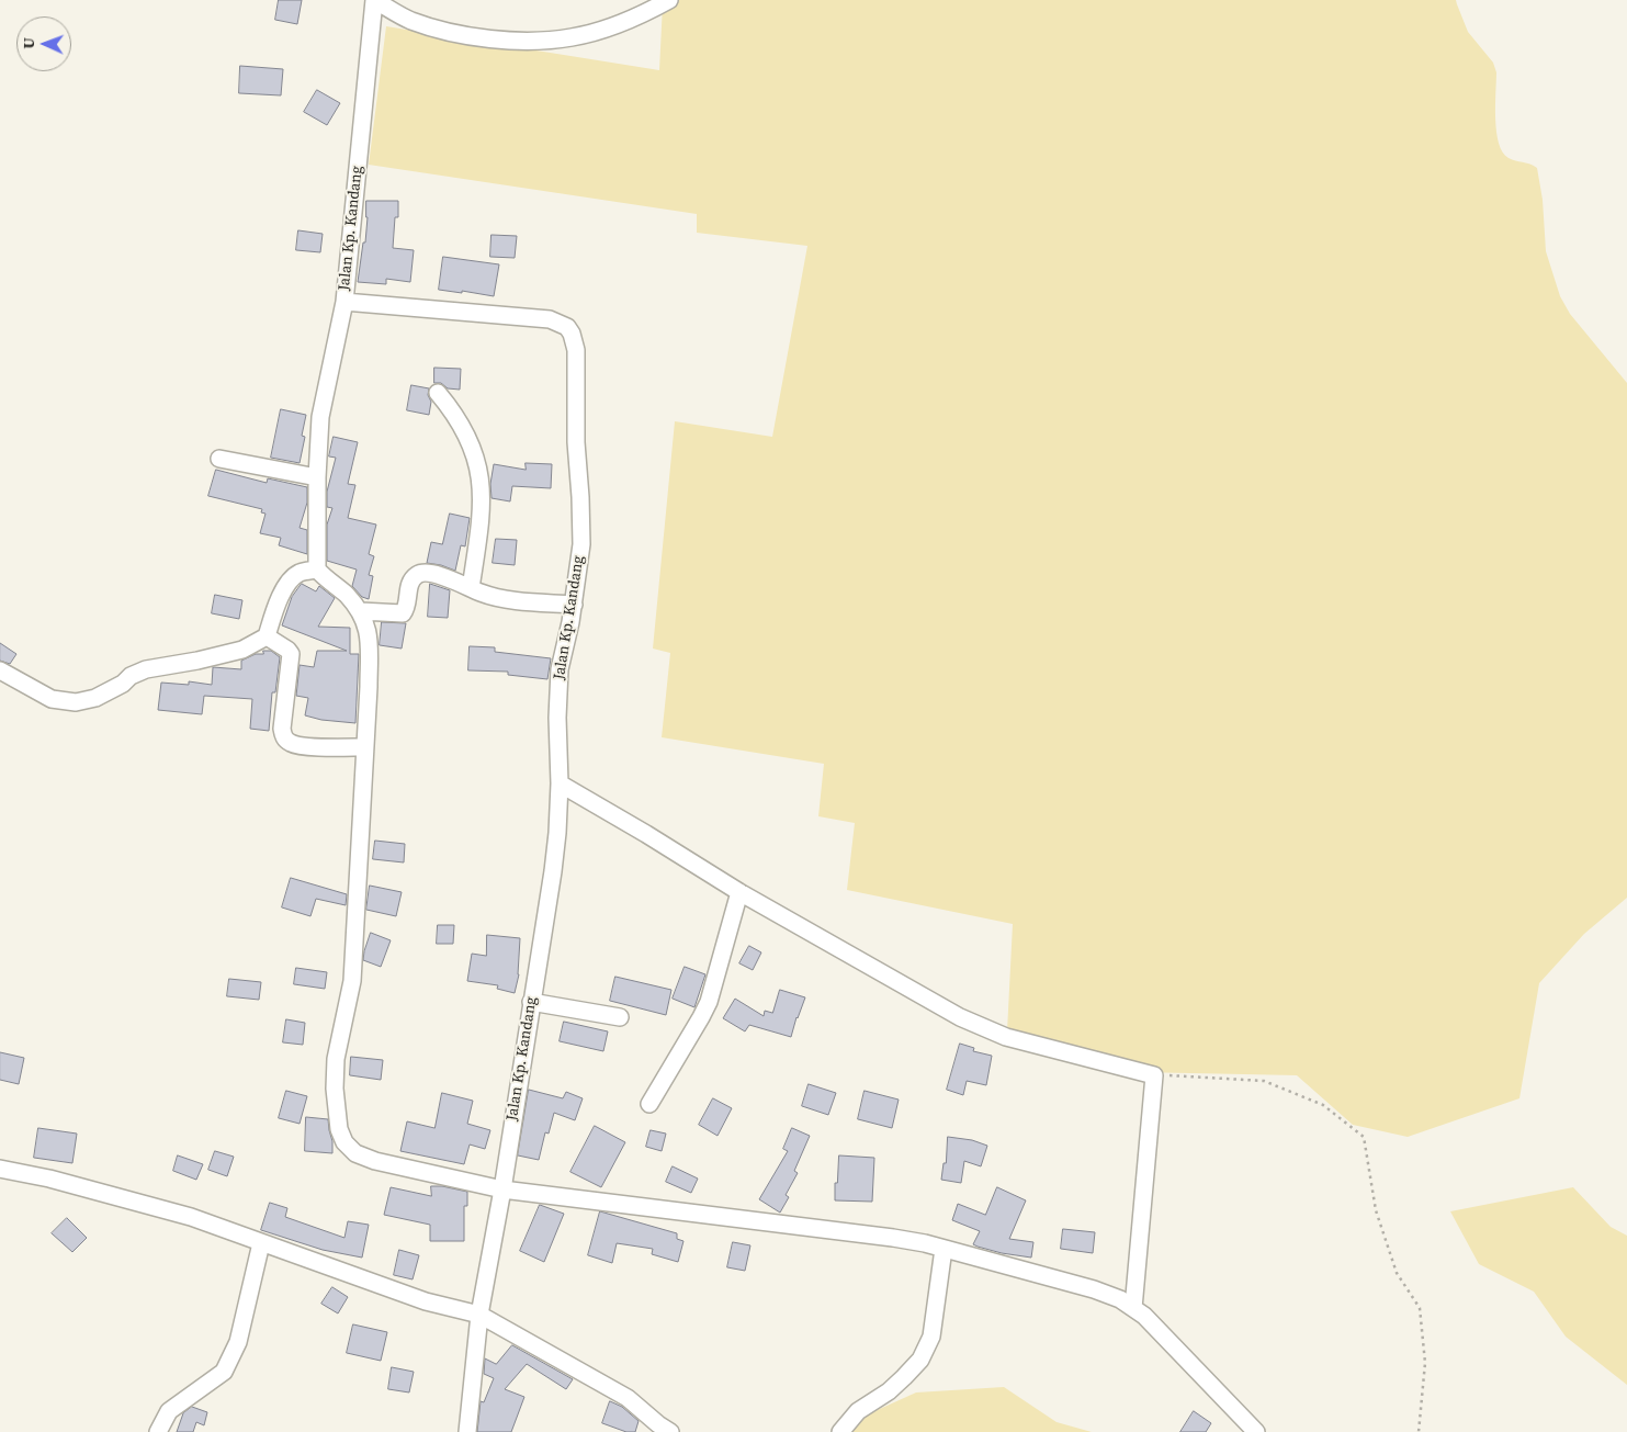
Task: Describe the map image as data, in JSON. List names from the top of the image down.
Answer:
{
  "streets": {
    "street": ["Jalan Kp. Kandang"]
  },
  "north": "left"
}
